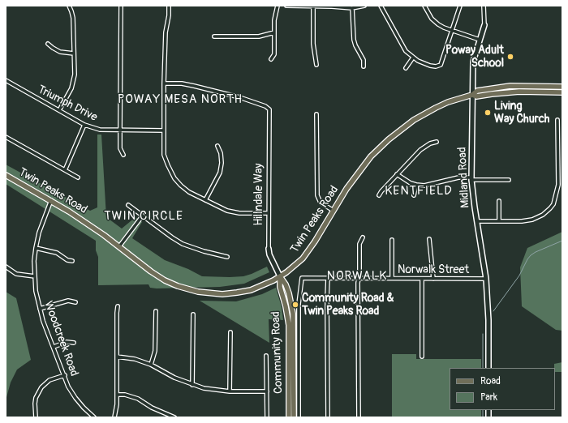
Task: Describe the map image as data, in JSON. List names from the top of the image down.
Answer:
{
  "streets": {
    "main road": [
      "Midland Road",
      "Twin Peaks Road",
      "Hillndale Way",
      "Community Road"
    ],
    "street": ["Triumph Drive", "Norwalk Street", "Woodcreek Road"]
  },
  "crossings": [
    ["Midland Road", "Twin Peaks Road"],
    ["Midland Road", "Norwalk Street"],
    ["Twin Peaks Road", "Hillndale Way"],
    ["Twin Peaks Road", "Woodcreek Road"],
    ["Twin Peaks Road", "Community Road"],
    ["Hillndale Way", "Community Road"]
  ],
  "districts": [
    "POWAY MESA NORTH",
    "KENTFIELD",
    "TWIN CIRCLE",
    "NORWALK"
  ],
  "places": ["Poway Adult School", "Living Way Church", "Community Road & Twin Peaks Road"],
  "legend": ["Road", "Park"]
}
